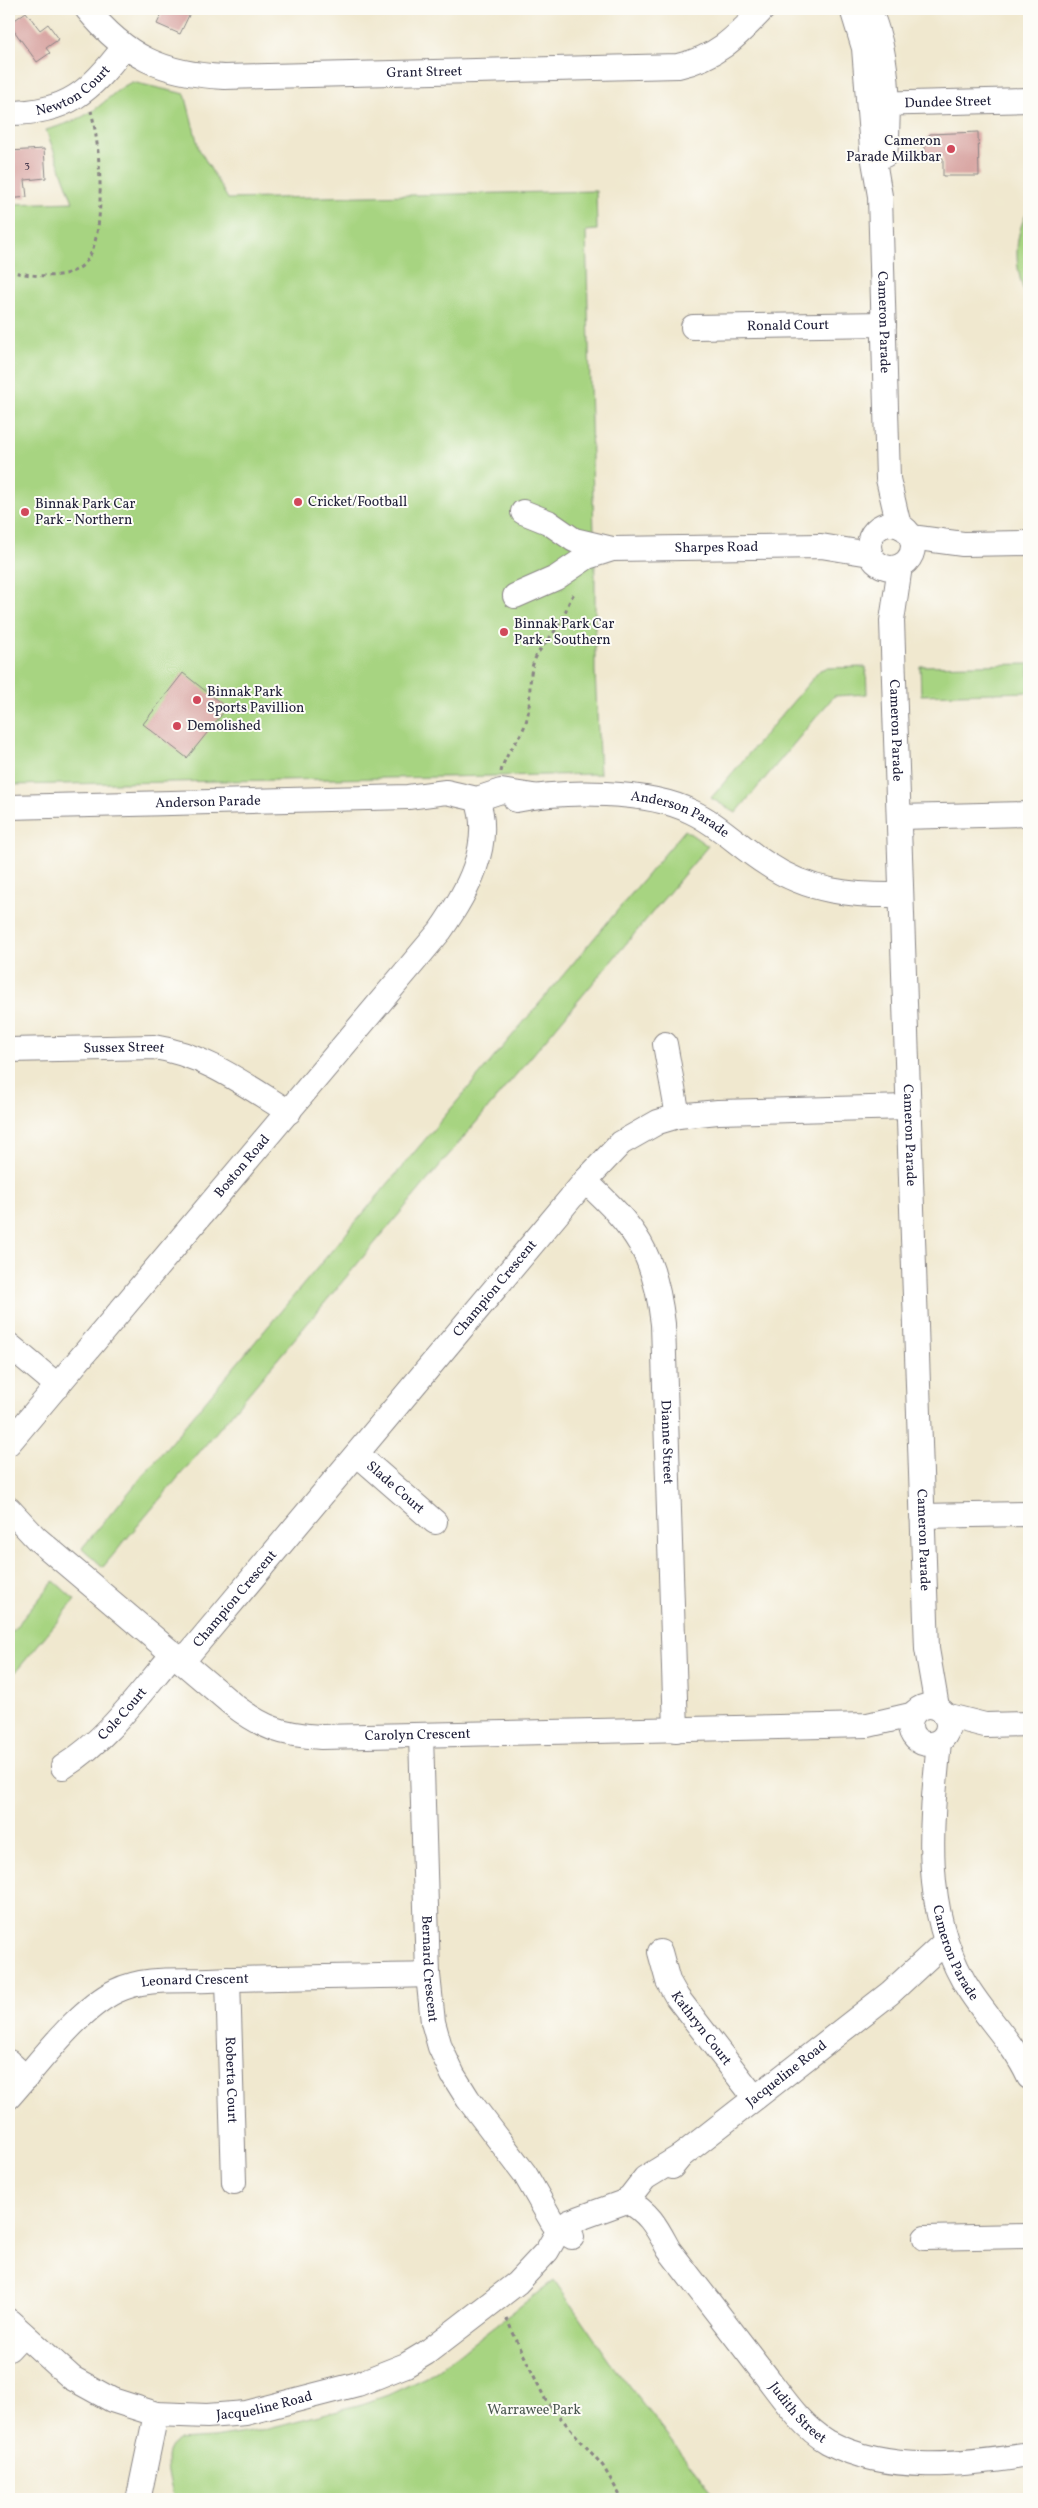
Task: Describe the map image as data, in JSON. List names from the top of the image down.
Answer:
{
  "streets": {
    "street": [
      "Grant Street",
      "Newton Court",
      "Dundee Street",
      "Cameron Parade",
      "Ronald Court",
      "Sharpes Road",
      "Anderson Parade",
      "Sussex Street",
      "Boston Road",
      "Champion Crescent",
      "Dianne Street",
      "Slade Court",
      "Cole Court",
      "Carolyn Crescent",
      "Bernard Crescent",
      "Leonard Crescent",
      "Kathryn Court",
      "Jacqueline Road",
      "Roberta Court",
      "Judith Street"
    ]
  },
  "crossings": [
    ["Grant Street", "Newton Court"],
    ["Dundee Street", "Cameron Parade"],
    ["Cameron Parade", "Ronald Court"],
    ["Cameron Parade", "Sharpes Road"],
    ["Cameron Parade", "Anderson Parade"],
    ["Cameron Parade", "Champion Crescent"],
    ["Cameron Parade", "Carolyn Crescent"],
    ["Cameron Parade", "Jacqueline Road"],
    ["Anderson Parade", "Boston Road"],
    ["Sussex Street", "Boston Road"],
    ["Champion Crescent", "Dianne Street"],
    ["Champion Crescent", "Slade Court"],
    ["Champion Crescent", "Cole Court"],
    ["Champion Crescent", "Carolyn Crescent"],
    ["Dianne Street", "Carolyn Crescent"],
    ["Cole Court", "Carolyn Crescent"],
    ["Carolyn Crescent", "Bernard Crescent"],
    ["Bernard Crescent", "Leonard Crescent"],
    ["Bernard Crescent", "Jacqueline Road"],
    ["Leonard Crescent", "Roberta Court"],
    ["Kathryn Court", "Jacqueline Road"],
    ["Jacqueline Road", "Judith Street"]
  ],
  "parks": ["Warrawee Park"],
  "places": [
    "Cameron Parade Milkbar",
    "Cricket/Football",
    "Binnak Park Car Park - Northern",
    "Binnak Park Car Park - Southern",
    "Binnak Park Sports Pavillion",
    "Demolished"
  ],
  "house_numbers": ["3"]
}
